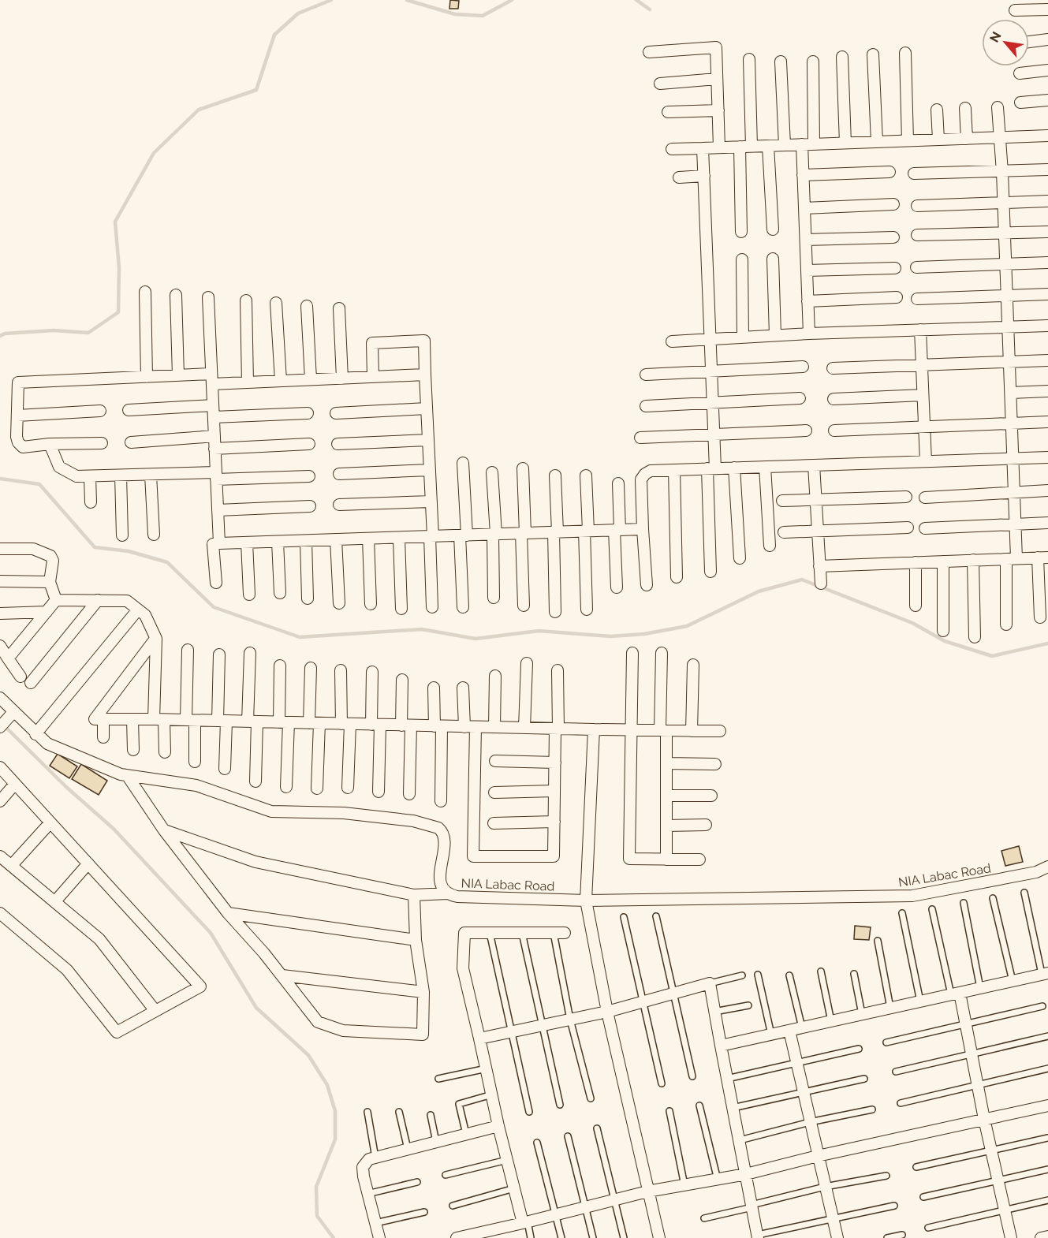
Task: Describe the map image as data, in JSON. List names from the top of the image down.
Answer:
{
  "streets": {
    "street": ["NIA Labac Road"]
  },
  "north": "top left"
}
